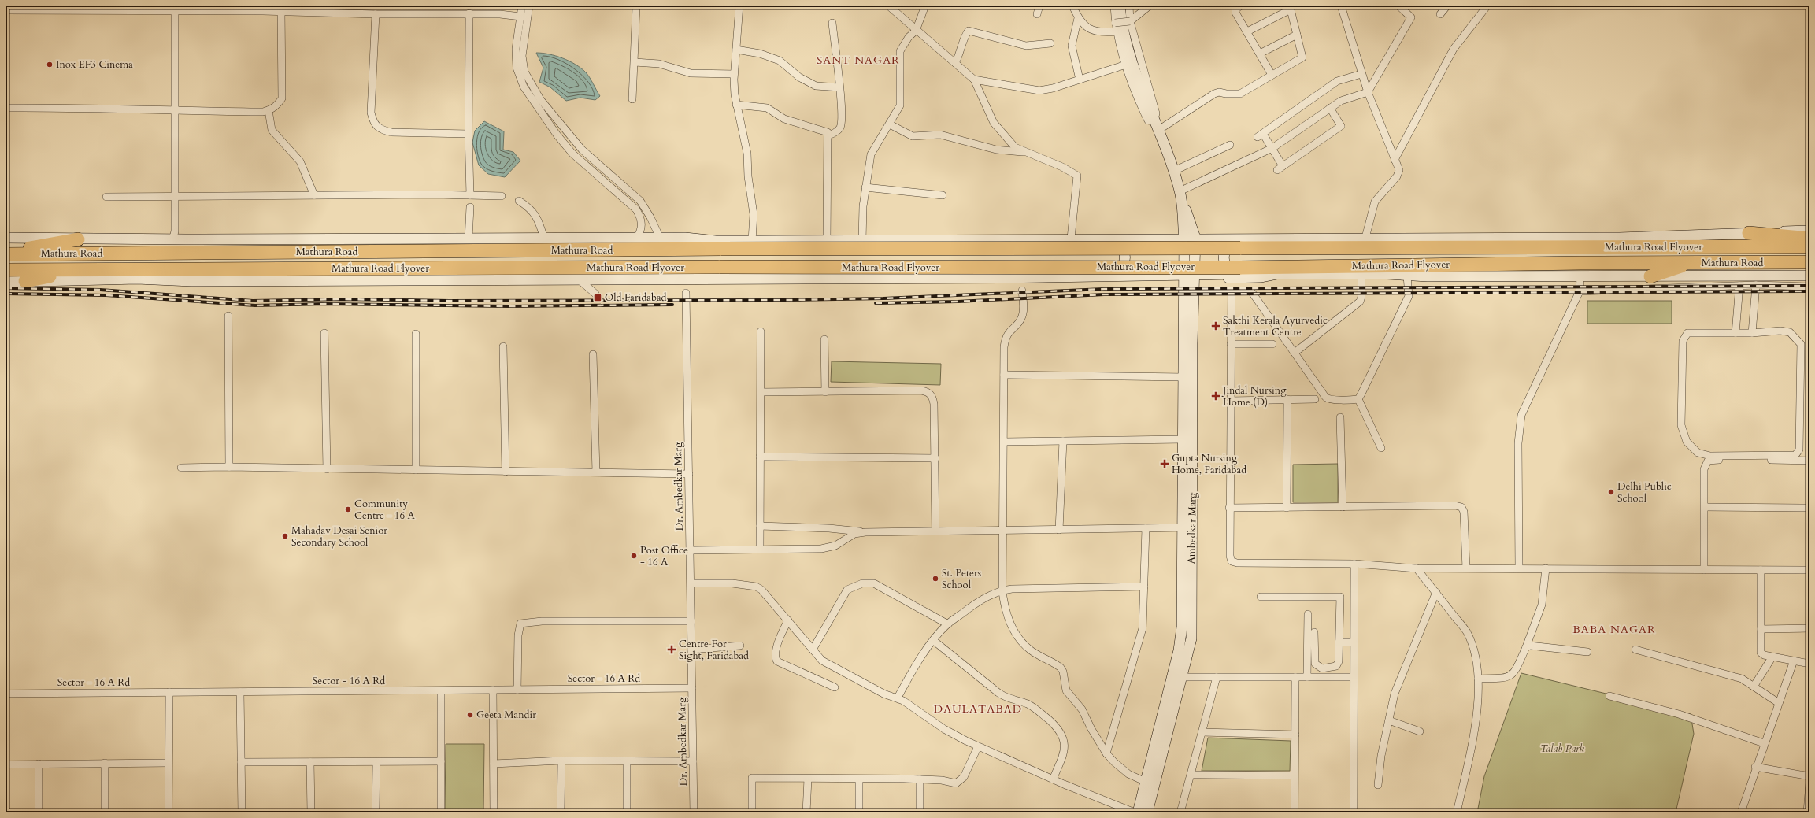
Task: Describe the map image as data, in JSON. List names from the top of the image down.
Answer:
{
  "streets": {
    "highway": ["Mathura Road Flyover", "Mathura Road"],
    "main road": ["Ambedkar Marg"],
    "street": ["Dr. Ambedkar Marg", "Sector - 16 A Rd"]
  },
  "crossings": [
    ["Mathura Road Flyover", "Mathura Road"],
    ["Dr. Ambedkar Marg", "Sector - 16 A Rd"]
  ],
  "districts": ["SANT NAGAR", "BABA NAGAR", "DAULATABAD"],
  "parks": ["Talab Park"],
  "places": {
    "other": [
      "Inox EF3 Cinema",
      "Delhi Public School",
      "Community Centre - 16 A",
      "Mahadav Desai Senior Secondary School",
      "Post Office - 16 A",
      "St. Peters School",
      "Geeta Mandir"
    ],
    "transit": ["Old Faridabad"],
    "health": [
      "Sakthi Kerala Ayurvedic Treatment Centre",
      "Jindal Nursing Home (D)",
      "Gupta Nursing Home, Faridabad",
      "Centre For Sight, Faridabad"
    ]
  }
}
